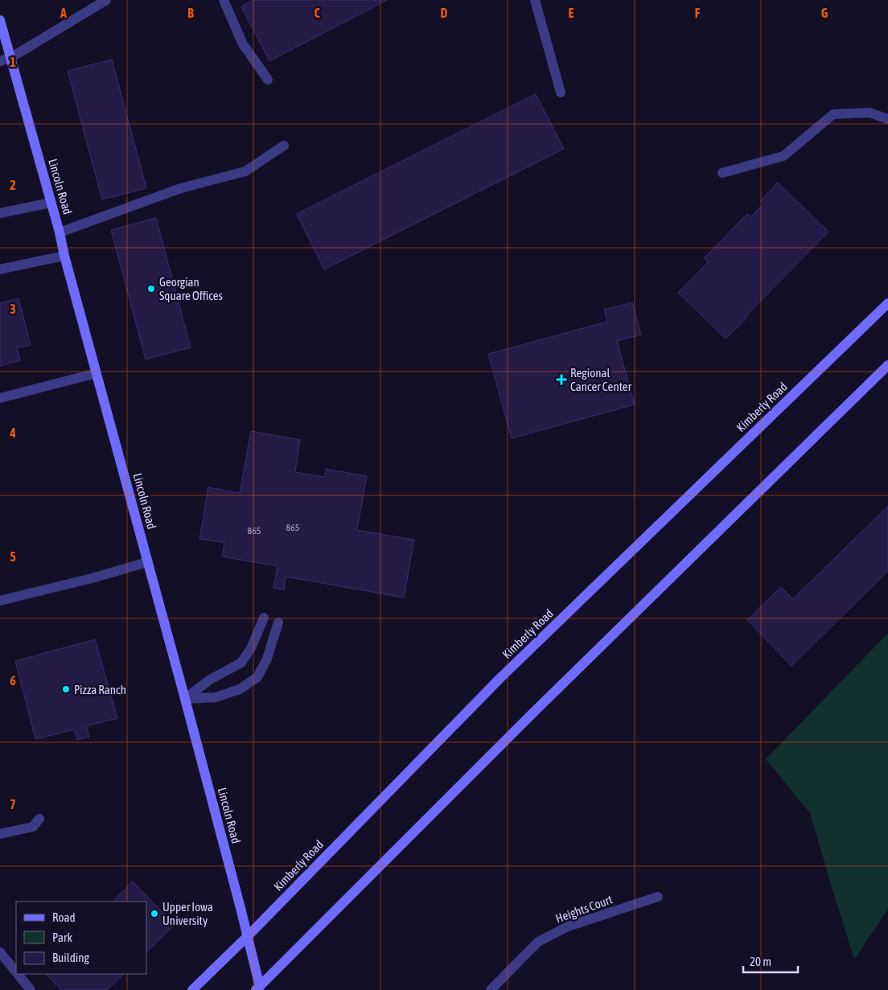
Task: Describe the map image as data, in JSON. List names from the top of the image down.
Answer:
{
  "streets": {
    "main road": ["Lincoln Road", "Kimberly Road"],
    "street": ["Heights Court"]
  },
  "crossings": [
    ["Lincoln Road", "Kimberly Road"]
  ],
  "places": {
    "other": ["Georgian Square Offices", "Pizza Ranch", "Upper Iowa University"],
    "health": ["Regional Cancer Center"]
  },
  "house_numbers": ["865", "865"],
  "legend": ["Road", "Park", "Building"],
  "scale_bar": "20 m",
  "grid": {
    "columns": [
      "A",
      "B",
      "C",
      "D",
      "E",
      "F",
      "G"
    ],
    "rows": [
      "1",
      "2",
      "3",
      "4",
      "5",
      "6",
      "7"
    ]
  }
}
